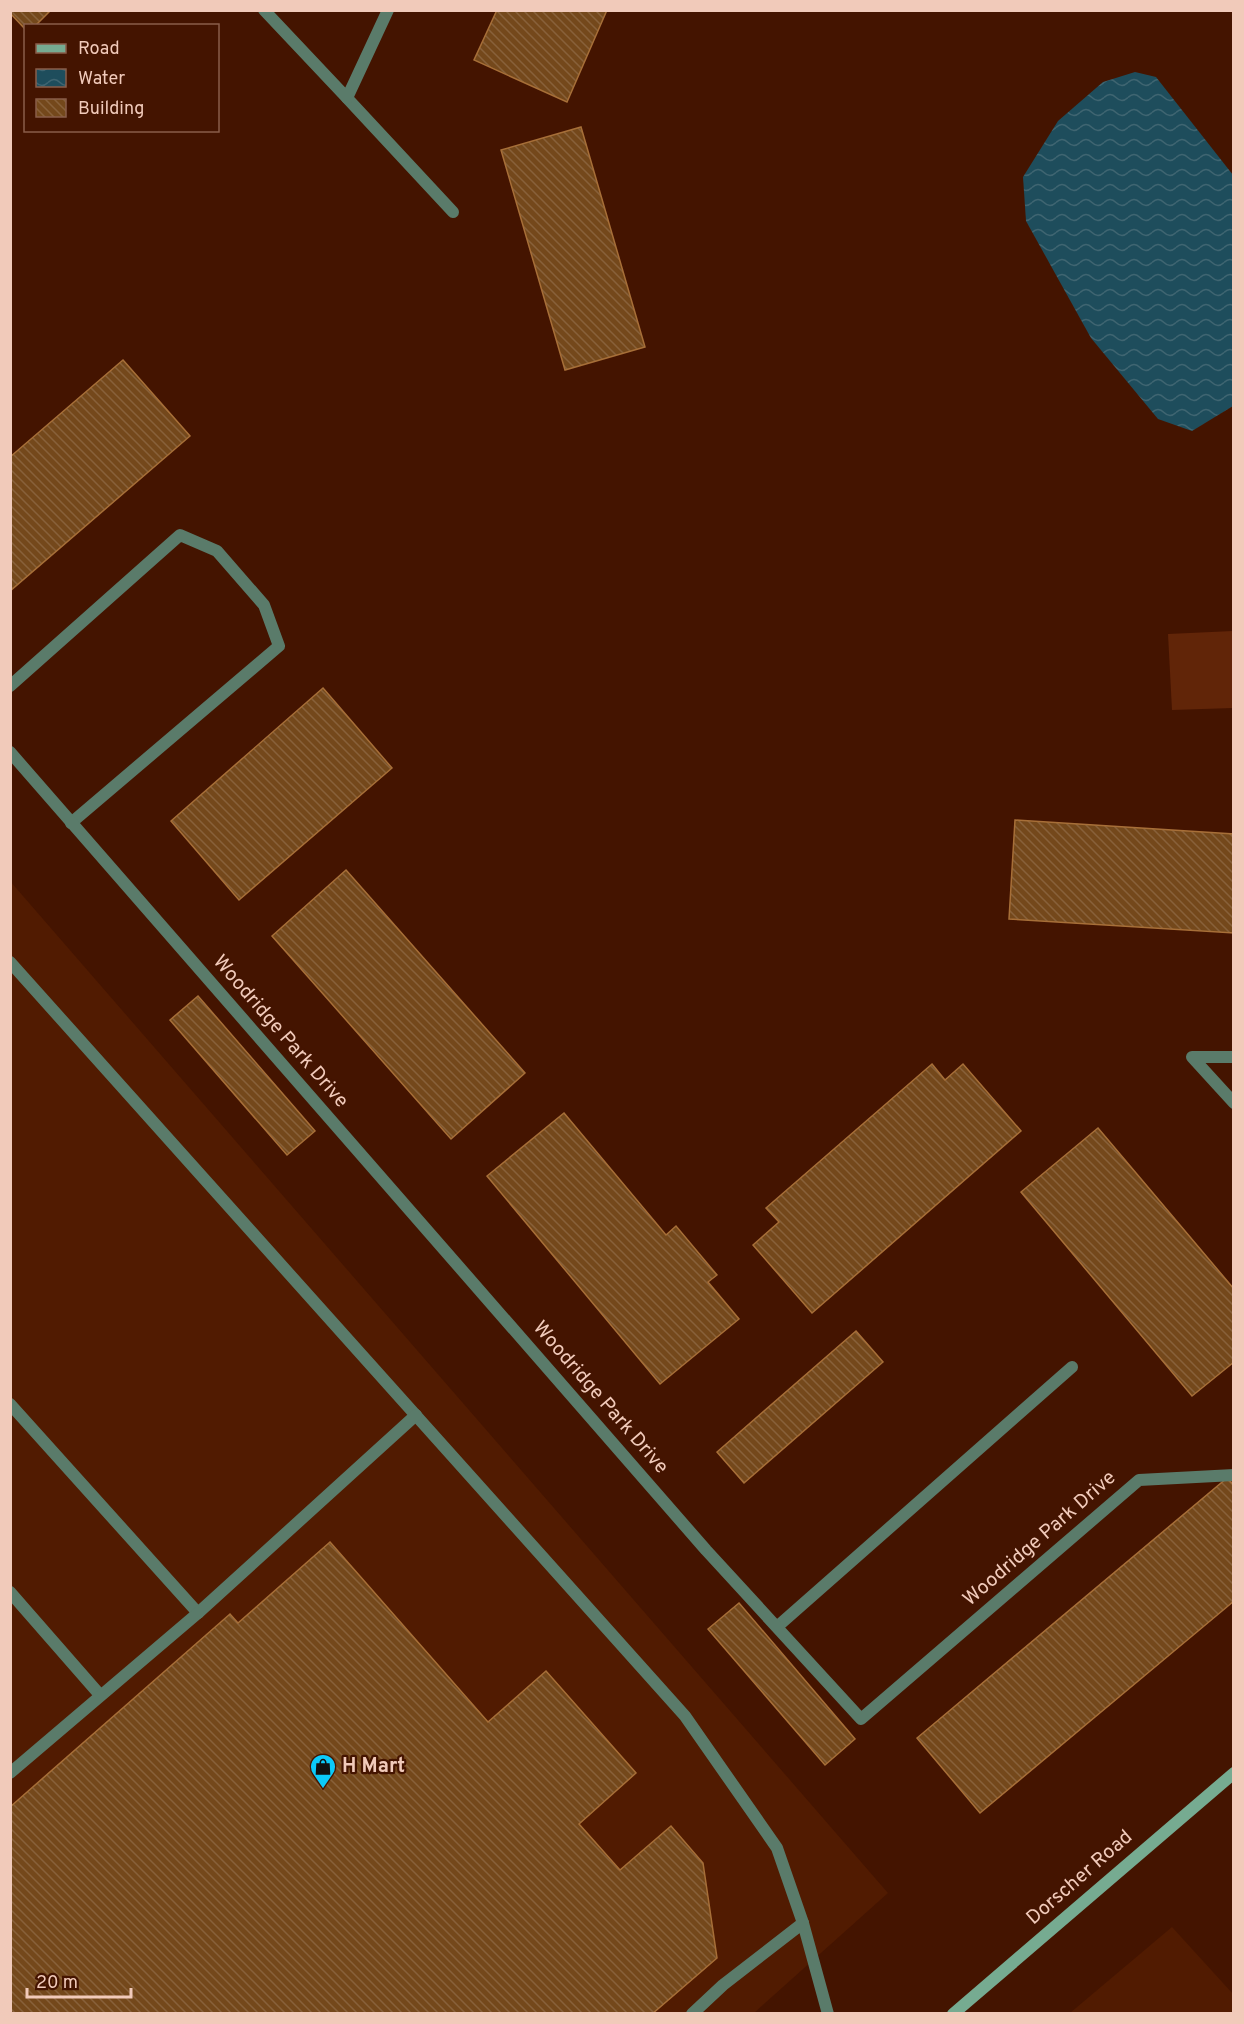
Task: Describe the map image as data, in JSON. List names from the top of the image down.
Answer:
{
  "streets": {
    "street": ["Woodridge Park Drive", "Dorscher Road"]
  },
  "places": {
    "shop": ["H Mart"]
  },
  "legend": ["Road", "Water", "Building"],
  "scale_bar": "20 m"
}
